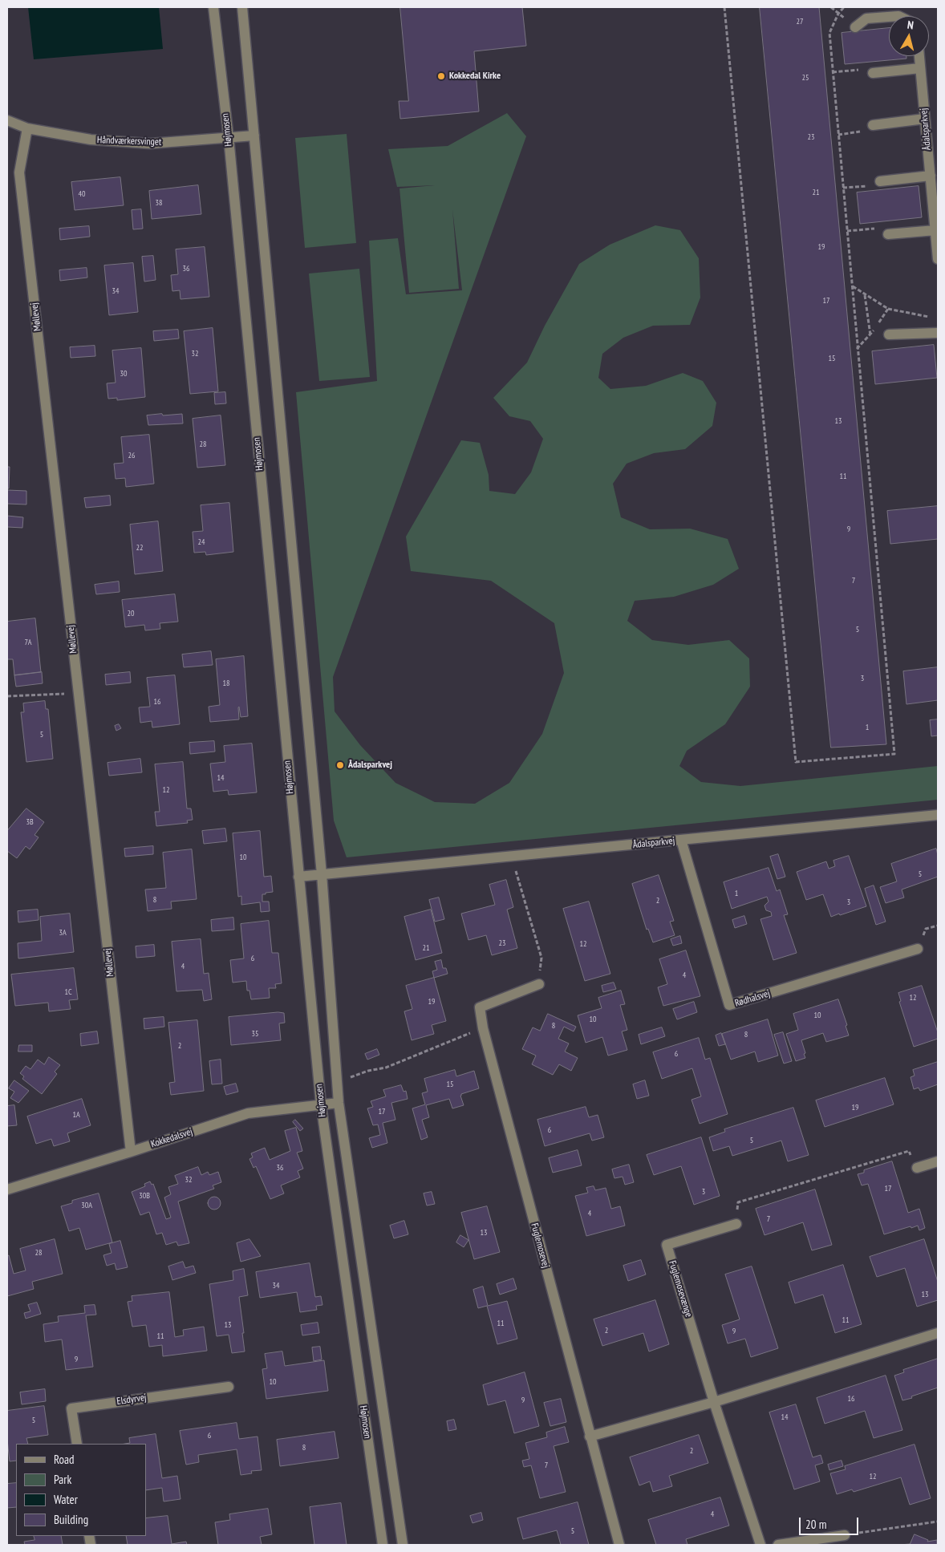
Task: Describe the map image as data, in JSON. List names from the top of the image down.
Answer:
{
  "streets": {
    "street": [
      "Ådalsparkvej",
      "Højmosen",
      "Håndværkersvinget",
      "Møllevej",
      "Rødhalsvej",
      "Kokkedalsvej",
      "Fuglemosevej",
      "Fuglemosevænge",
      "Elsdyrvej"
    ]
  },
  "crossings": [
    ["Ådalsparkvej", "Højmosen"],
    ["Ådalsparkvej", "Rødhalsvej"],
    ["Højmosen", "Håndværkersvinget"],
    ["Højmosen", "Kokkedalsvej"],
    ["Håndværkersvinget", "Møllevej"],
    ["Møllevej", "Kokkedalsvej"]
  ],
  "places": ["Kokkedal Kirke", "Ådalsparkvej"],
  "house_numbers": [
    "27",
    "25",
    "23",
    "21",
    "40",
    "38",
    "19",
    "36",
    "34",
    "17",
    "32",
    "15",
    "30",
    "13",
    "28",
    "26",
    "11",
    "9",
    "24",
    "22",
    "7",
    "20",
    "5",
    "7A",
    "3",
    "18",
    "16",
    "1",
    "5",
    "14",
    "12",
    "3B",
    "10",
    "5",
    "1",
    "8",
    "2",
    "3",
    "3A",
    "23",
    "12",
    "21",
    "6",
    "4",
    "4",
    "1C",
    "12",
    "19",
    "10",
    "10",
    "8",
    "35",
    "8",
    "2",
    "6",
    "15",
    "19",
    "17",
    "1A",
    "6",
    "5",
    "36",
    "32",
    "17",
    "3",
    "30B",
    "30A",
    "4",
    "7",
    "13",
    "28",
    "34",
    "13",
    "11",
    "11",
    "13",
    "2",
    "9",
    "11",
    "9",
    "10",
    "16",
    "9",
    "14",
    "5",
    "6",
    "8",
    "2",
    "7",
    "12",
    "4",
    "5"
  ],
  "legend": [
    "Road",
    "Park",
    "Water",
    "Building"
  ],
  "scale_bar": "20 m",
  "north": "top"
}
